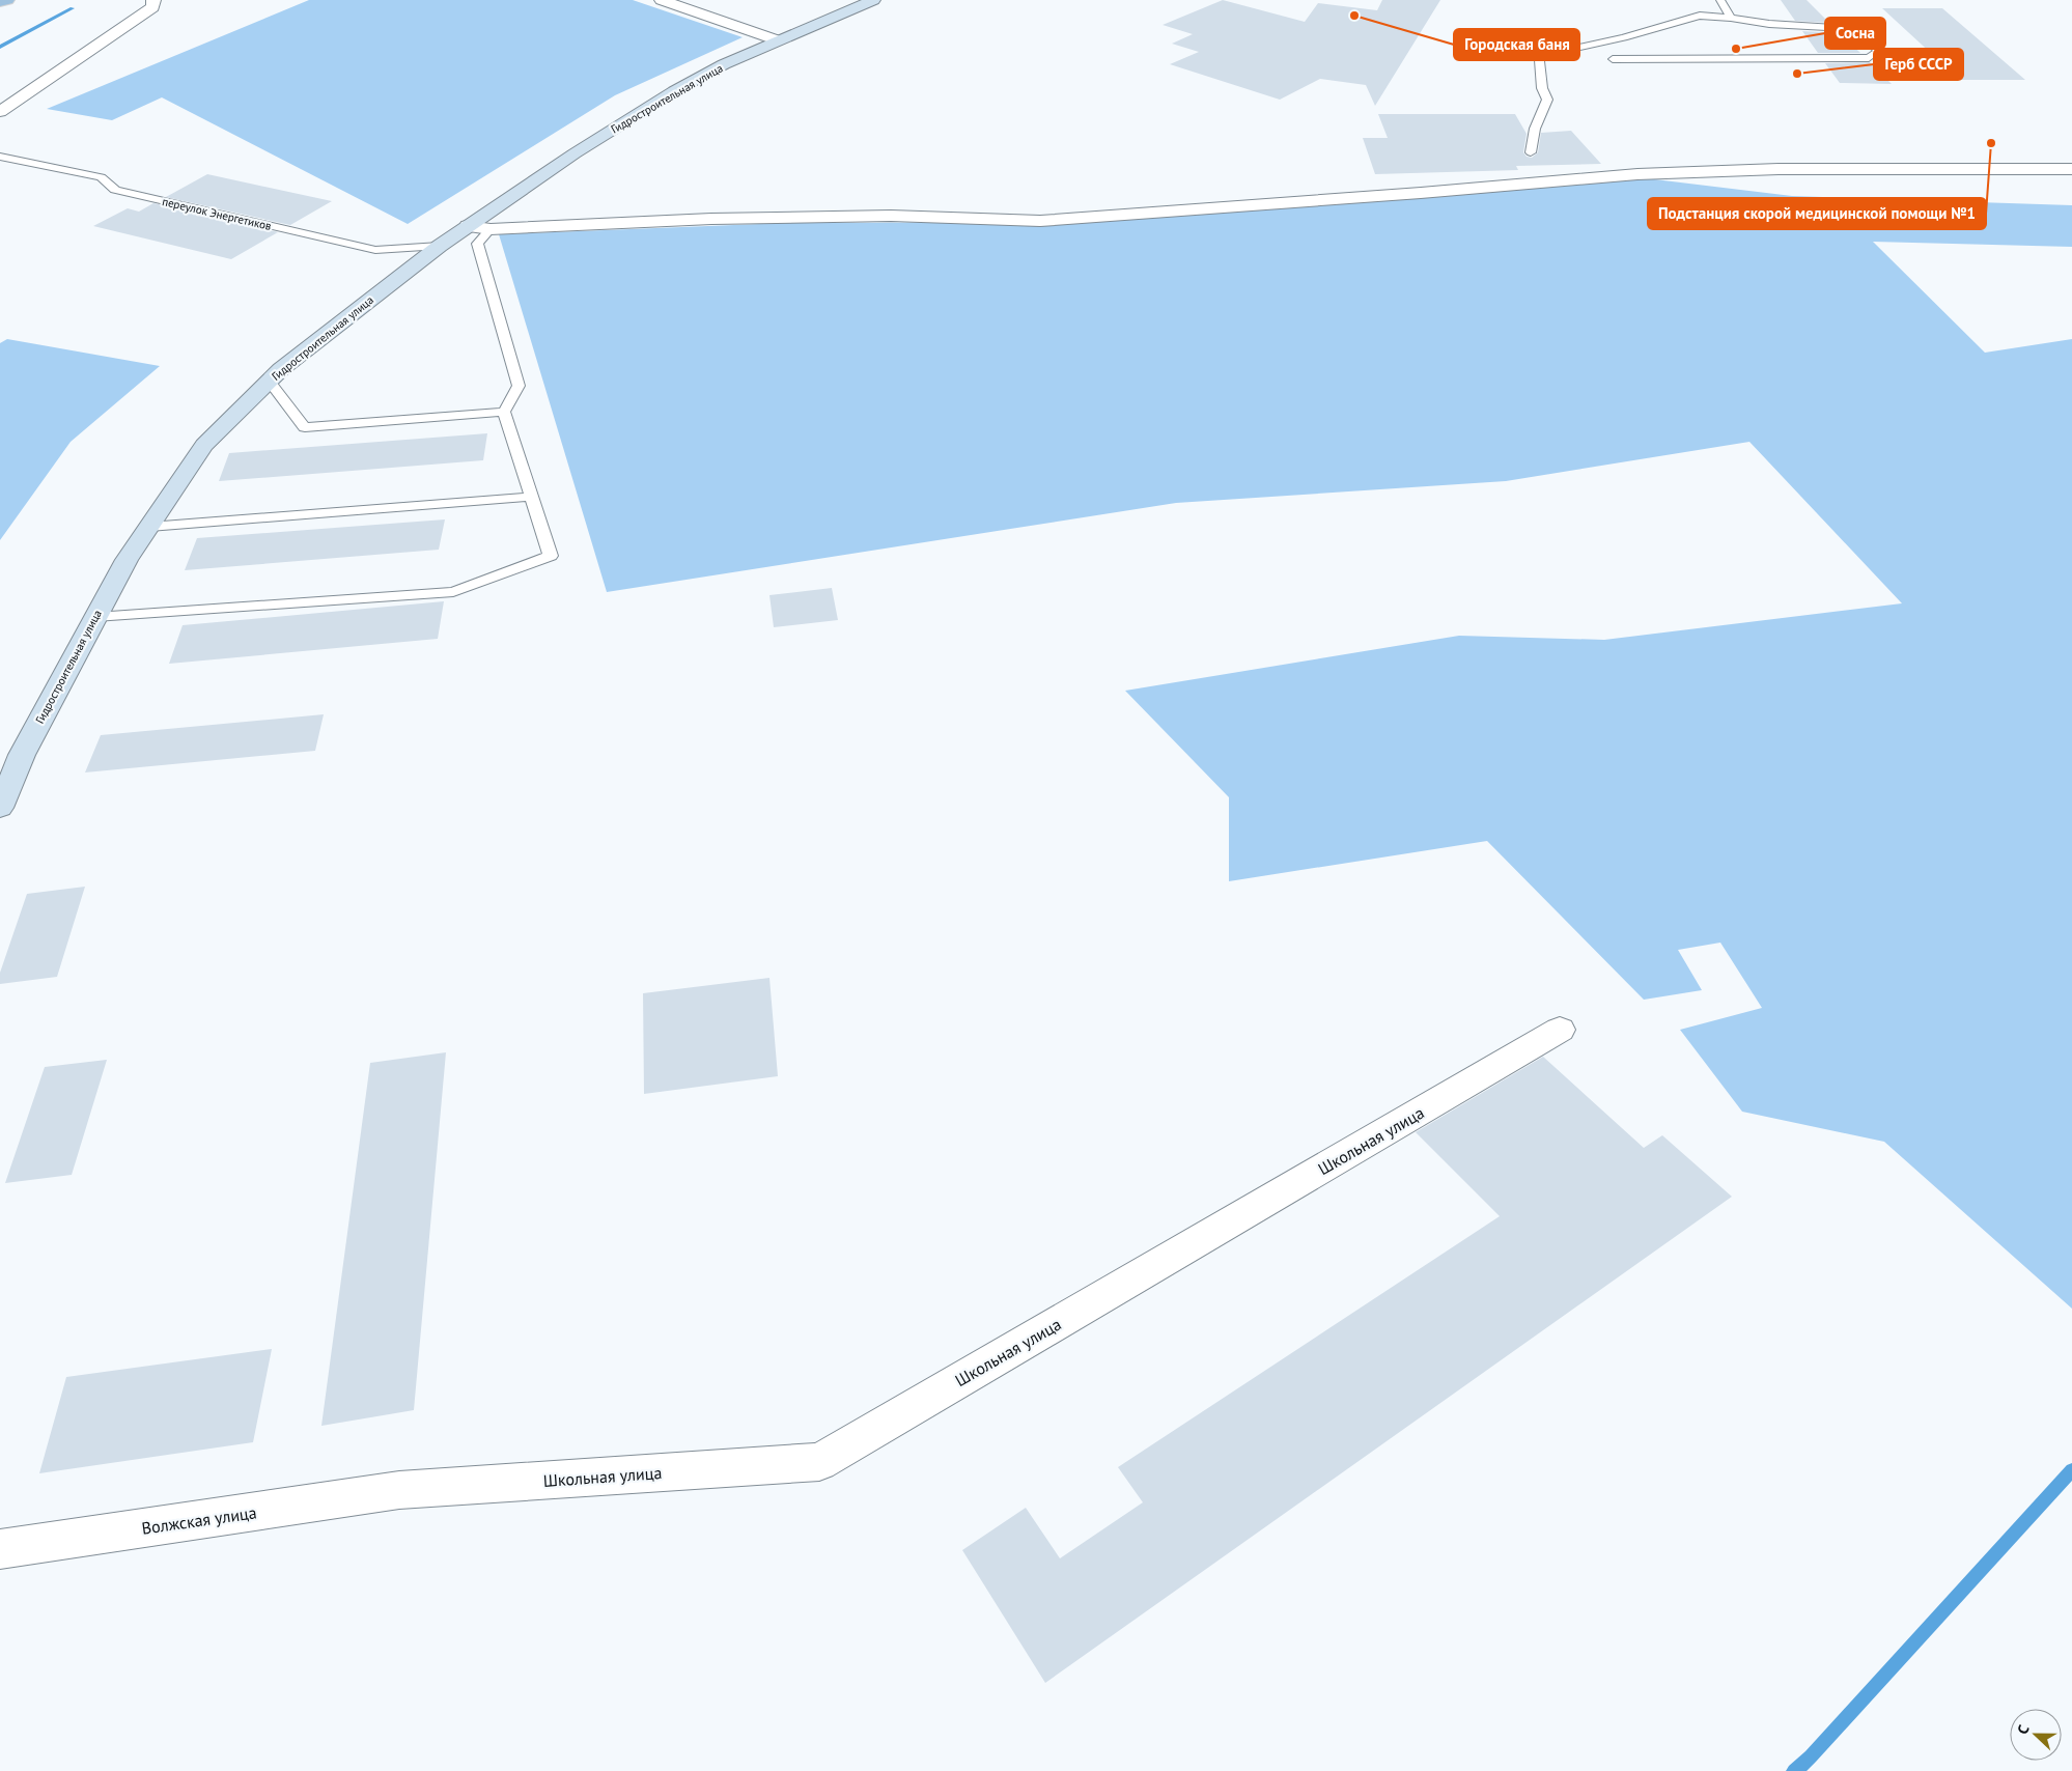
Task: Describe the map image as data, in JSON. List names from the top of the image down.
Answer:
{
  "streets": {
    "street": ["Гидростроительная улица", "Школьная улица", "Волжская улица"],
    "lane": ["переулок Энергетиков"]
  },
  "crossings": [
    ["Гидростроительная улица", "переулок Энергетиков"],
    ["Школьная улица", "Волжская улица"]
  ],
  "places": [
    "Городская баня",
    "Сосна",
    "Герб СССР",
    "Подстанция скорой медицинской помощи №1"
  ],
  "north": "left"
}
